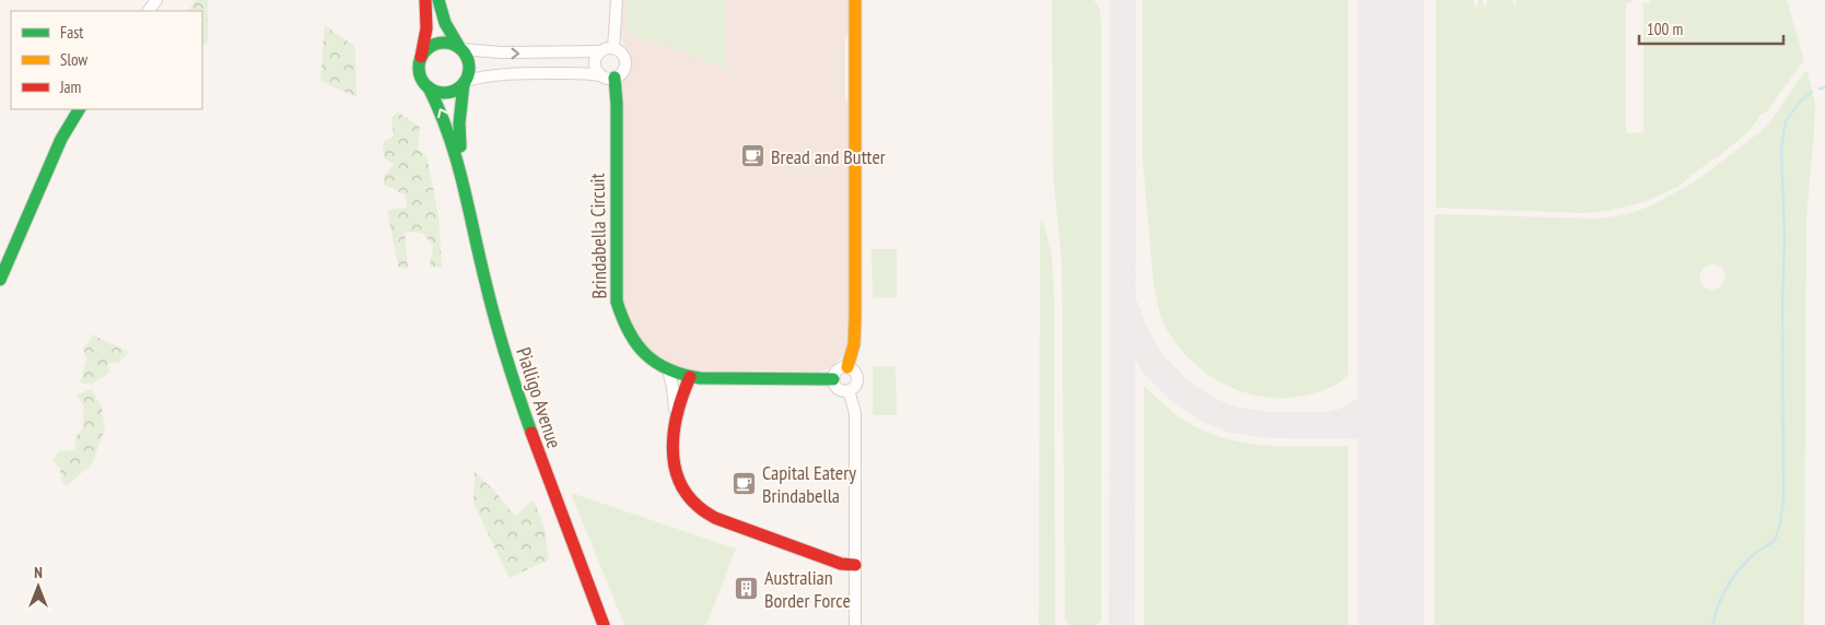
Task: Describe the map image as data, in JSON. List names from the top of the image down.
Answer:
{
  "streets": {
    "street": ["Brindabella Circuit", "Pialligo Avenue"]
  },
  "places": {
    "cafe": ["Bread and Butter", "Capital Eatery Brindabella"],
    "building": ["Australian Border Force"]
  },
  "legend": ["Fast", "Slow", "Jam"],
  "scale_bar": "100 m",
  "north": "top"
}
